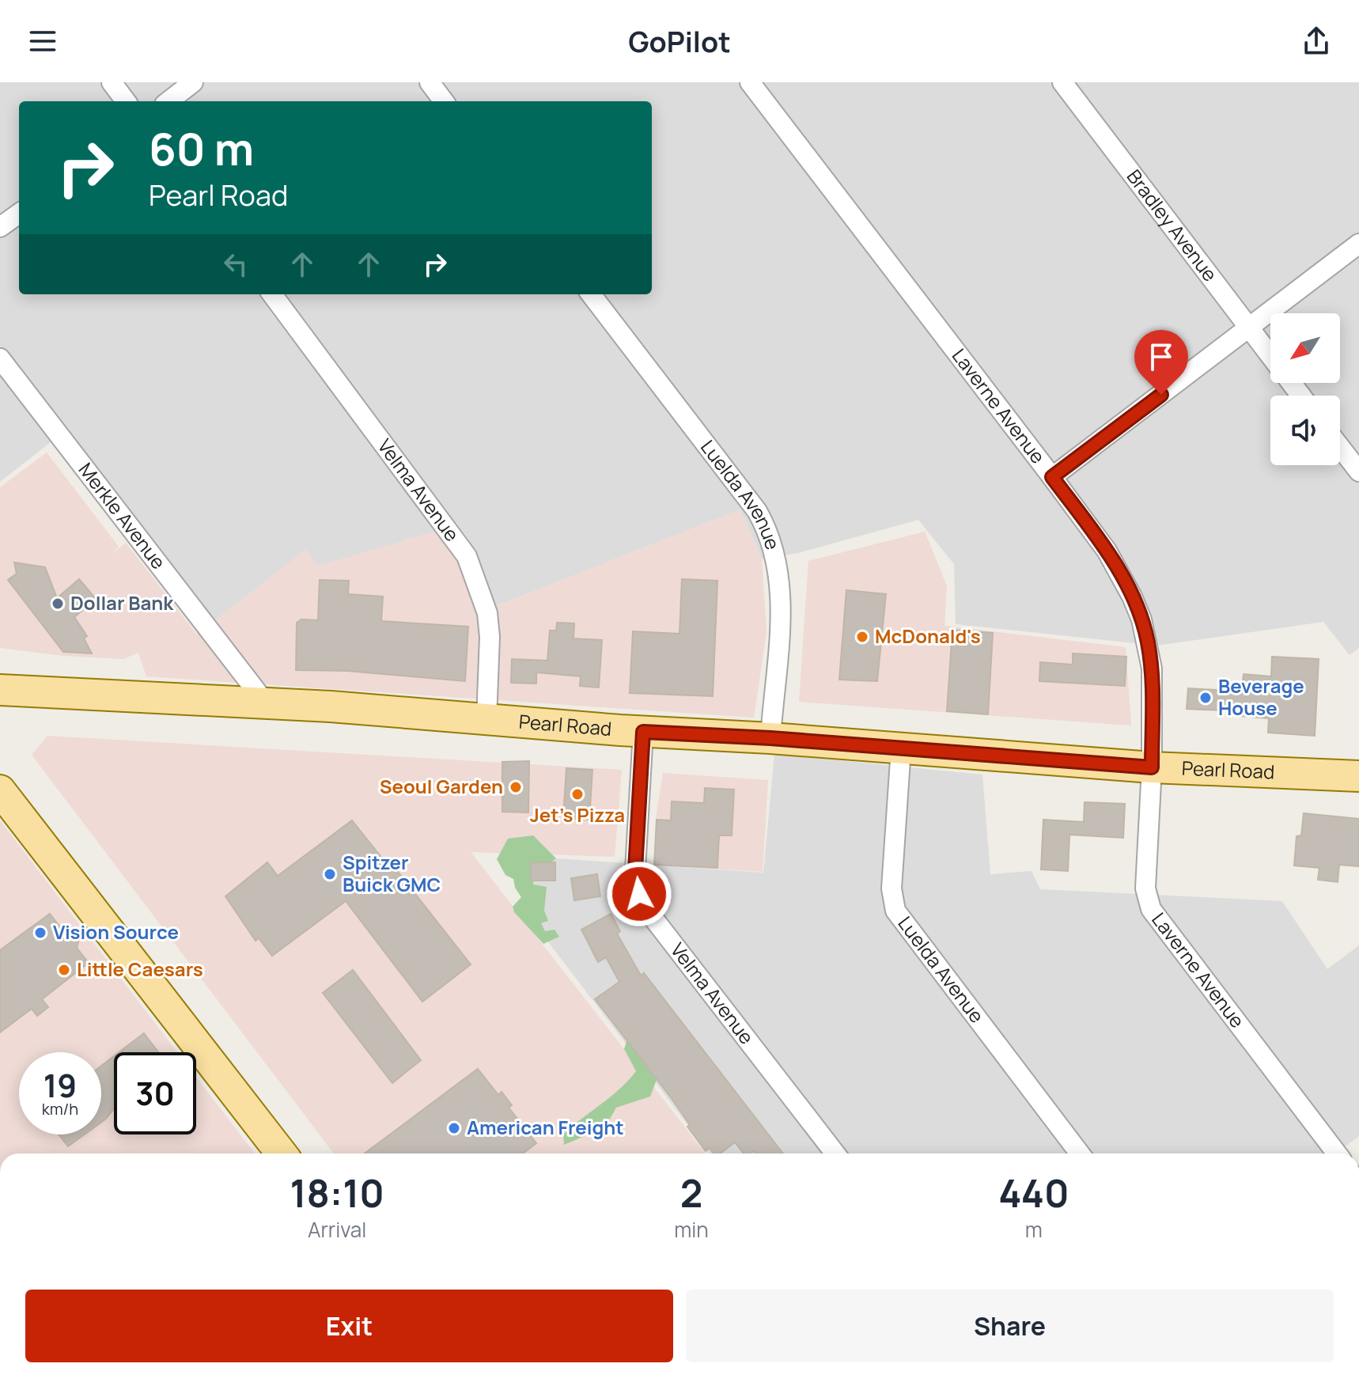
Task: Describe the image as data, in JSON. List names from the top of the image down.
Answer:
{
  "streets": {
    "main road": ["Pearl Road"],
    "street": [
      "Bradley Avenue",
      "Laverne Avenue",
      "Velma Avenue",
      "Luelda Avenue",
      "Merkle Avenue"
    ]
  },
  "crossings": [
    ["Laverne Avenue", "Pearl Road"],
    ["Velma Avenue", "Pearl Road"],
    ["Luelda Avenue", "Pearl Road"],
    ["Merkle Avenue", "Pearl Road"]
  ],
  "places": [
    "Dollar Bank",
    "McDonald's",
    "Beverage House",
    "Seoul Garden",
    "Jet's Pizza",
    "Spitzer Buick GMC",
    "Vision Source",
    "Little Caesars",
    "American Freight"
  ],
  "north": "bottom left",
  "page": {
    "header": "GoPilot",
    "turn": ["60 m", "Pearl Road"],
    "speed": "19 km/h",
    "limit": "30",
    "eta": [
      "18:10",
      "Arrival",
      "2",
      "min",
      "440",
      "m"
    ],
    "buttons": ["Exit", "Share"]
  }
}
